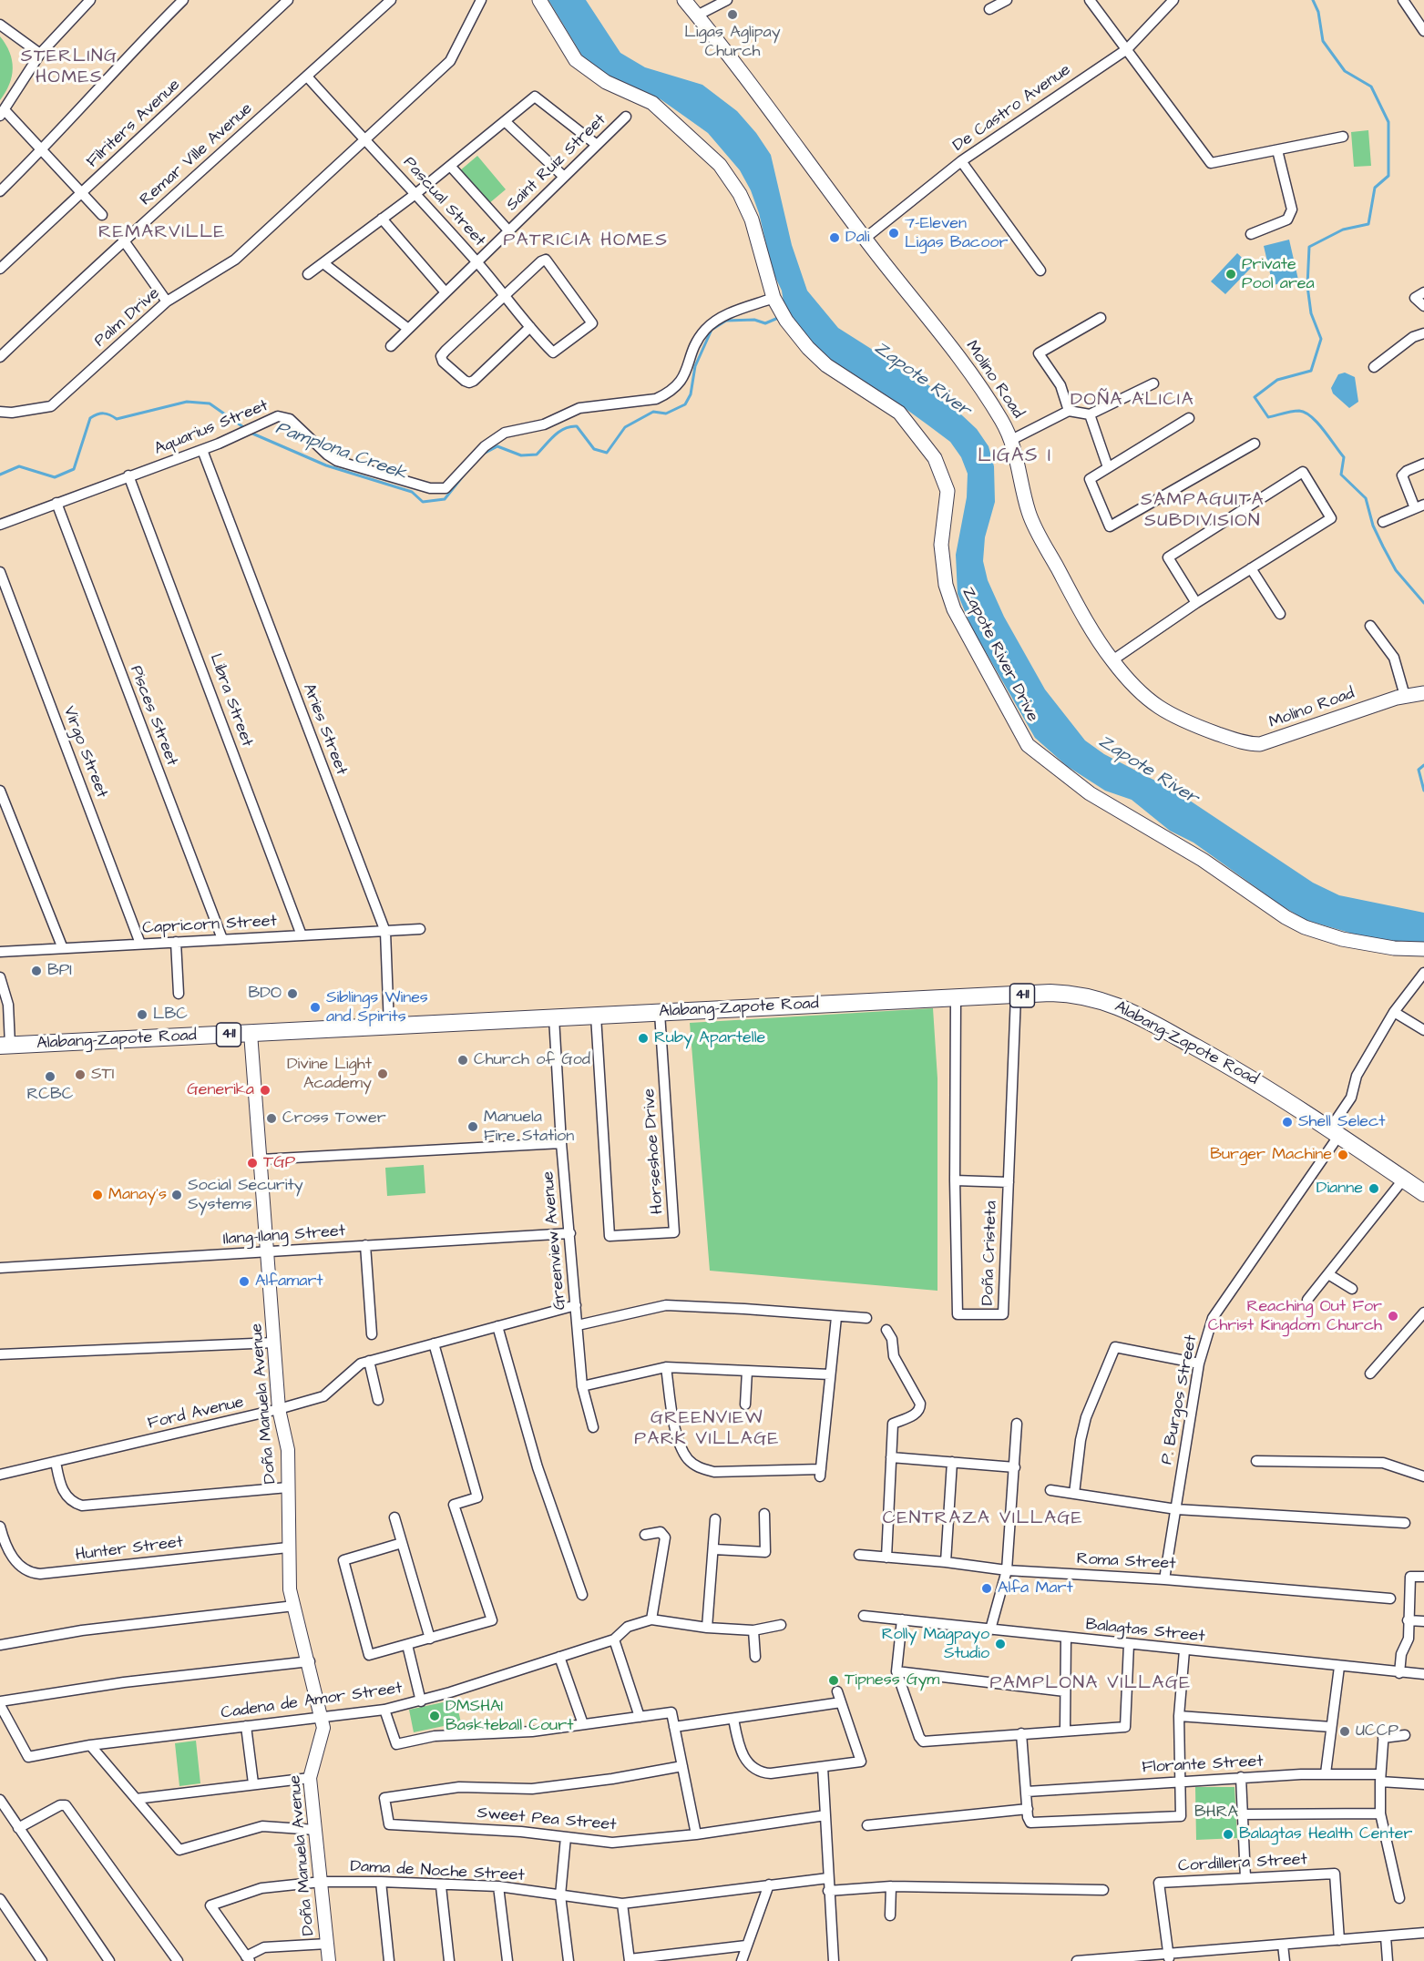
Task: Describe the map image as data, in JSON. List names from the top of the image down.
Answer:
{
  "streets": {
    "highway": ["411", "Alabang-Zapote Road"],
    "main road": ["Molino Road", "Zapote River Drive"],
    "street": [
      "De Castro Avenue",
      "Filriters Avenue",
      "Remar Ville Avenue",
      "Saint Ruiz Street",
      "Pascual Street",
      "Palm Drive",
      "Aquarius Street",
      "Libra Street",
      "Pisces Street",
      "Aries Street",
      "Virgo Street",
      "Capricorn Street",
      "Horseshoe Drive",
      "Ilang-Ilang Street",
      "Greenview Avenue",
      "Doña Cristeta",
      "P. Burgos Street",
      "Doña Manuela Avenue",
      "Ford Avenue",
      "Hunter Street",
      "Roma Street",
      "Balagtas Street",
      "Cadena de Amor Street",
      "Florante Street",
      "Sweet Pea Street",
      "Cordillera Street",
      "Dama de Noche Street"
    ]
  },
  "crossings": [
    ["De Castro Avenue", "Molino Road"],
    ["Remar Ville Avenue", "Pascual Street"],
    ["Saint Ruiz Street", "Pascual Street"],
    ["Pascual Street", "Palm Drive"],
    ["Aquarius Street", "Zapote River Drive"],
    ["Aquarius Street", "Libra Street"],
    ["Aquarius Street", "Pisces Street"],
    ["Aquarius Street", "Aries Street"],
    ["Libra Street", "Capricorn Street"],
    ["Pisces Street", "Capricorn Street"],
    ["Aries Street", "Capricorn Street"],
    ["Aries Street", "Alabang-Zapote Road"],
    ["Virgo Street", "Capricorn Street"],
    ["Alabang-Zapote Road", "Horseshoe Drive"],
    ["Alabang-Zapote Road", "Greenview Avenue"],
    ["Alabang-Zapote Road", "Doña Cristeta"],
    ["Alabang-Zapote Road", "P. Burgos Street"],
    ["Alabang-Zapote Road", "Doña Manuela Avenue"],
    ["Ilang-Ilang Street", "Greenview Avenue"],
    ["Ilang-Ilang Street", "Doña Manuela Avenue"],
    ["Greenview Avenue", "Ford Avenue"],
    ["P. Burgos Street", "Roma Street"],
    ["Doña Manuela Avenue", "Ford Avenue"],
    ["Doña Manuela Avenue", "Hunter Street"],
    ["Doña Manuela Avenue", "Cadena de Amor Street"],
    ["Doña Manuela Avenue", "Dama de Noche Street"]
  ],
  "districts": [
    "STERLING HOMES",
    "REMARVILLE",
    "PATRICIA HOMES",
    "DOÑA ALICIA",
    "LIGAS I",
    "SAMPAGUITA SUBDIVISION",
    "GREENVIEW PARK VILLAGE",
    "CENTRAZA VILLAGE",
    "PAMPLONA VILLAGE"
  ],
  "water": ["Zapote River", "Pamplona Creek"],
  "parks": ["BHRA"],
  "places": [
    "Ligas Aglipay Church",
    "7-Eleven Ligas Bacoor",
    "Dali",
    "Private Pool area",
    "BPI",
    "BDO",
    "Siblings Wines and Spirits",
    "LBC",
    "Ruby Apartelle",
    "Church of God",
    "Divine Light Academy",
    "STI",
    "RCBC",
    "Generika",
    "Cross Tower",
    "Shell Select",
    "Manuela Fire Station",
    "Burger Machine",
    "TGP",
    "Dianne",
    "Manay's",
    "Social Security Systems",
    "Alfamart",
    "Reaching Out For Christ Kingdom Church",
    "Alfa Mart",
    "Rolly Magpayo Studio",
    "Tipness Gym",
    "DMSHAI Baskteball Court",
    "UCCP",
    "Balagtas Health Center"
  ]
}
